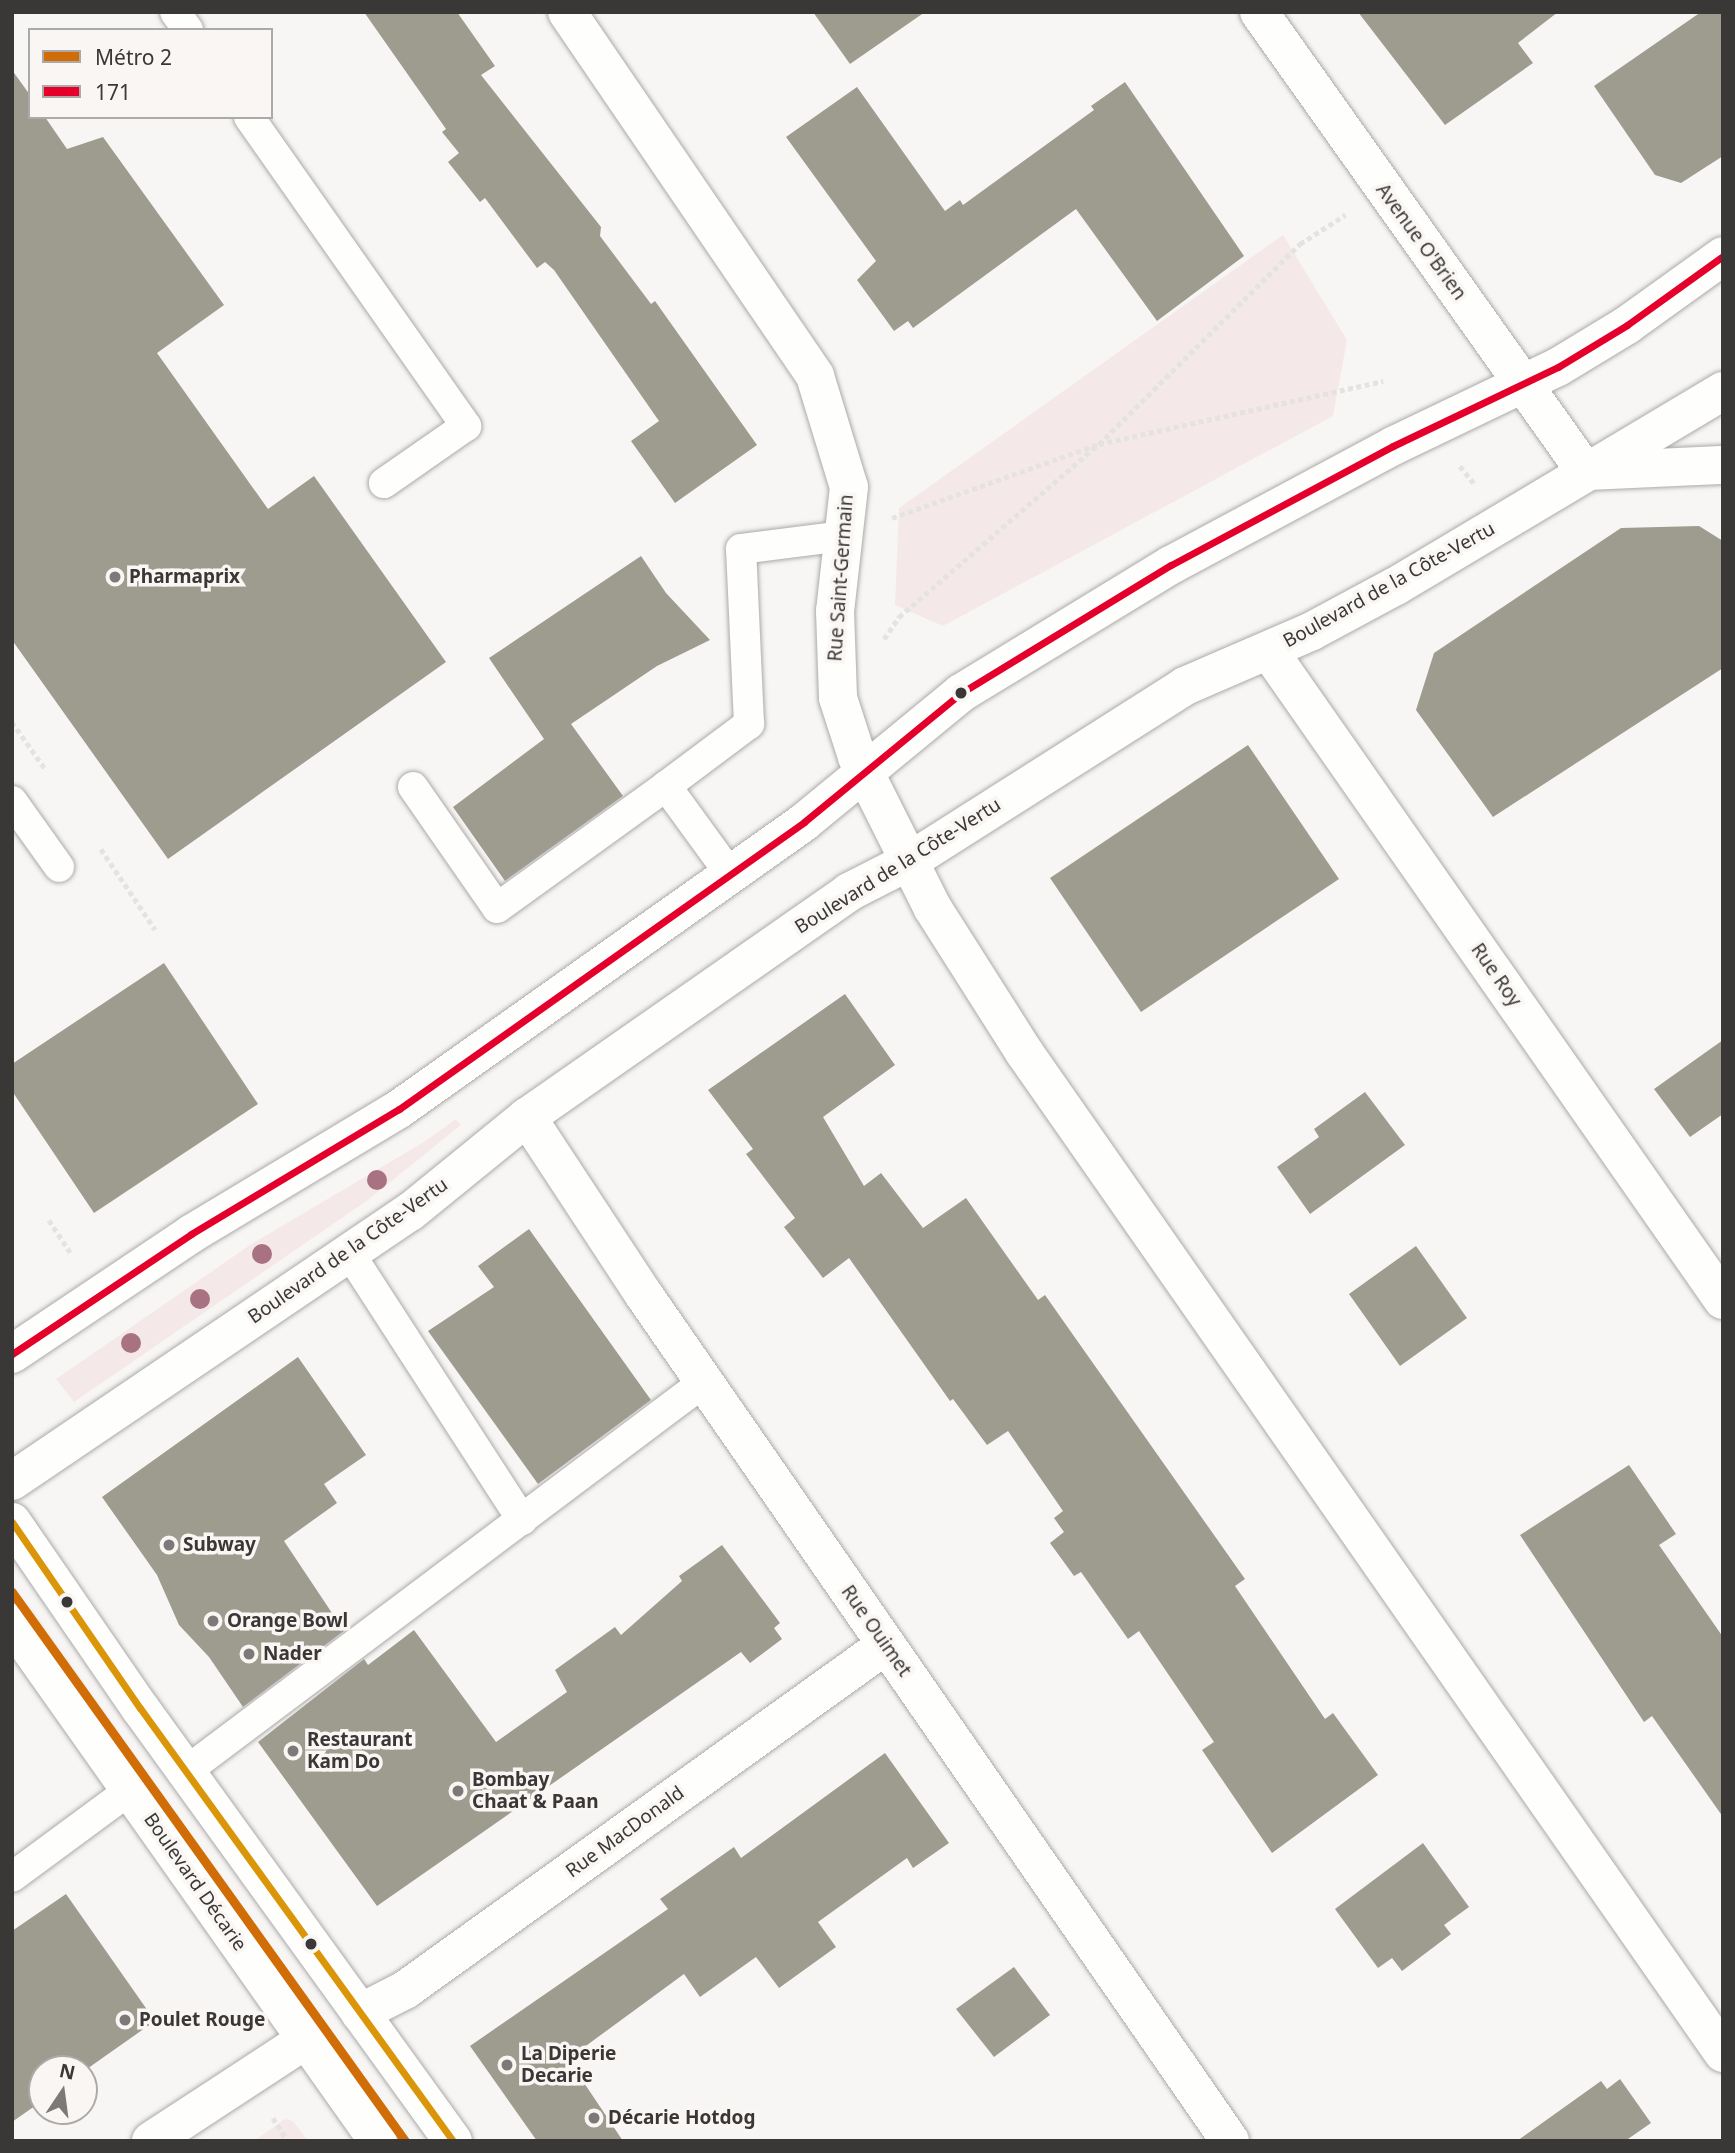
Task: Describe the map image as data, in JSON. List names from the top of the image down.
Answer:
{
  "streets": {
    "street": [
      "Avenue O'Brien",
      "Rue Saint-Germain",
      "Boulevard de la Côte-Vertu",
      "Rue Roy",
      "Rue Ouimet",
      "Rue MacDonald",
      "Boulevard Décarie"
    ]
  },
  "crossings": [
    ["Avenue O'Brien", "Boulevard de la Côte-Vertu"],
    ["Rue Saint-Germain", "Boulevard de la Côte-Vertu"],
    ["Boulevard de la Côte-Vertu", "Rue Roy"],
    ["Boulevard de la Côte-Vertu", "Rue Ouimet"],
    ["Rue Ouimet", "Rue MacDonald"],
    ["Rue MacDonald", "Boulevard Décarie"]
  ],
  "places": [
    "Pharmaprix",
    "Subway",
    "Orange Bowl",
    "Nader",
    "Restaurant Kam Do",
    "Bombay Chaat & Paan",
    "Poulet Rouge",
    "La Diperie Decarie",
    "Décarie Hotdog"
  ],
  "lines": ["transit line 171", "metro line 2"],
  "legend": ["Métro 2", "171"],
  "north": "top"
}
